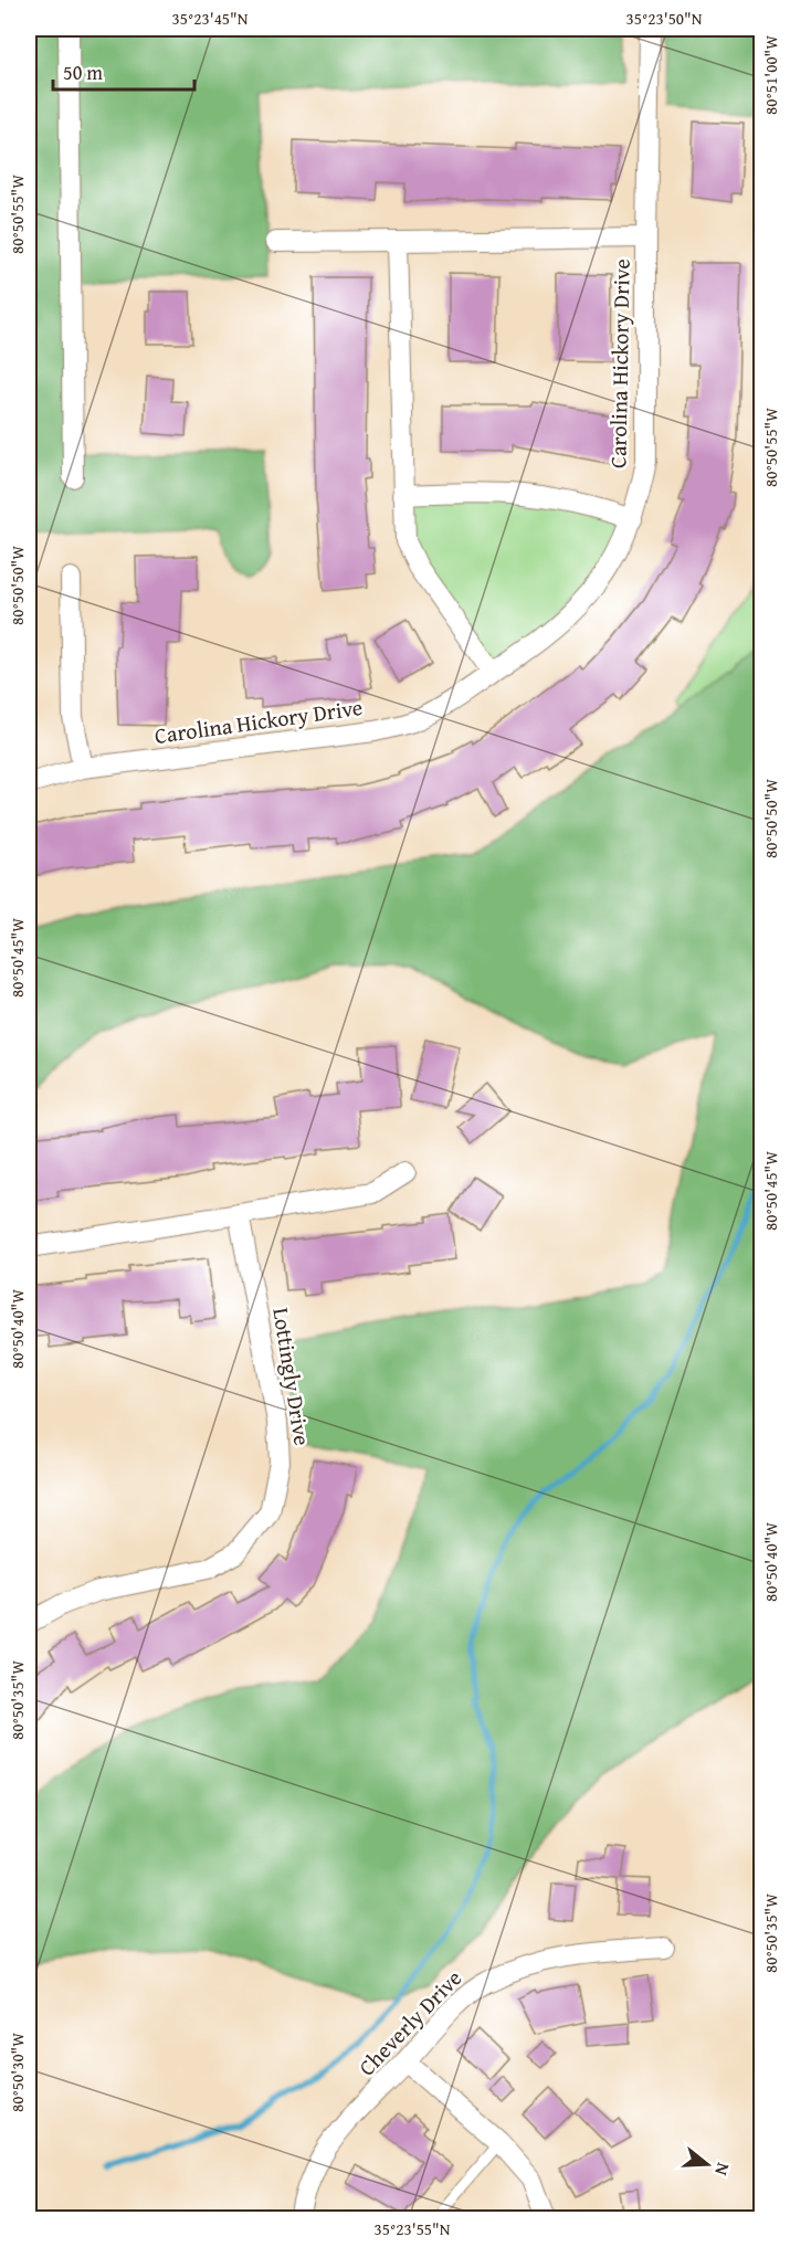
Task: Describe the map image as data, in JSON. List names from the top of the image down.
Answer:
{
  "streets": {
    "street": ["Carolina Hickory Drive", "Lottingly Drive", "Cheverly Drive"]
  },
  "scale_bar": "50 m",
  "north": "right",
  "coordinates": [
    "35°23'45\"N",
    "35°23'50\"N",
    "80°51'00\"W",
    "80°50'55\"W",
    "80°50'50\"W",
    "80°50'45\"W",
    "80°50'40\"W",
    "80°50'35\"W",
    "80°50'30\"W",
    "35°23'55\"N"
  ]
}
